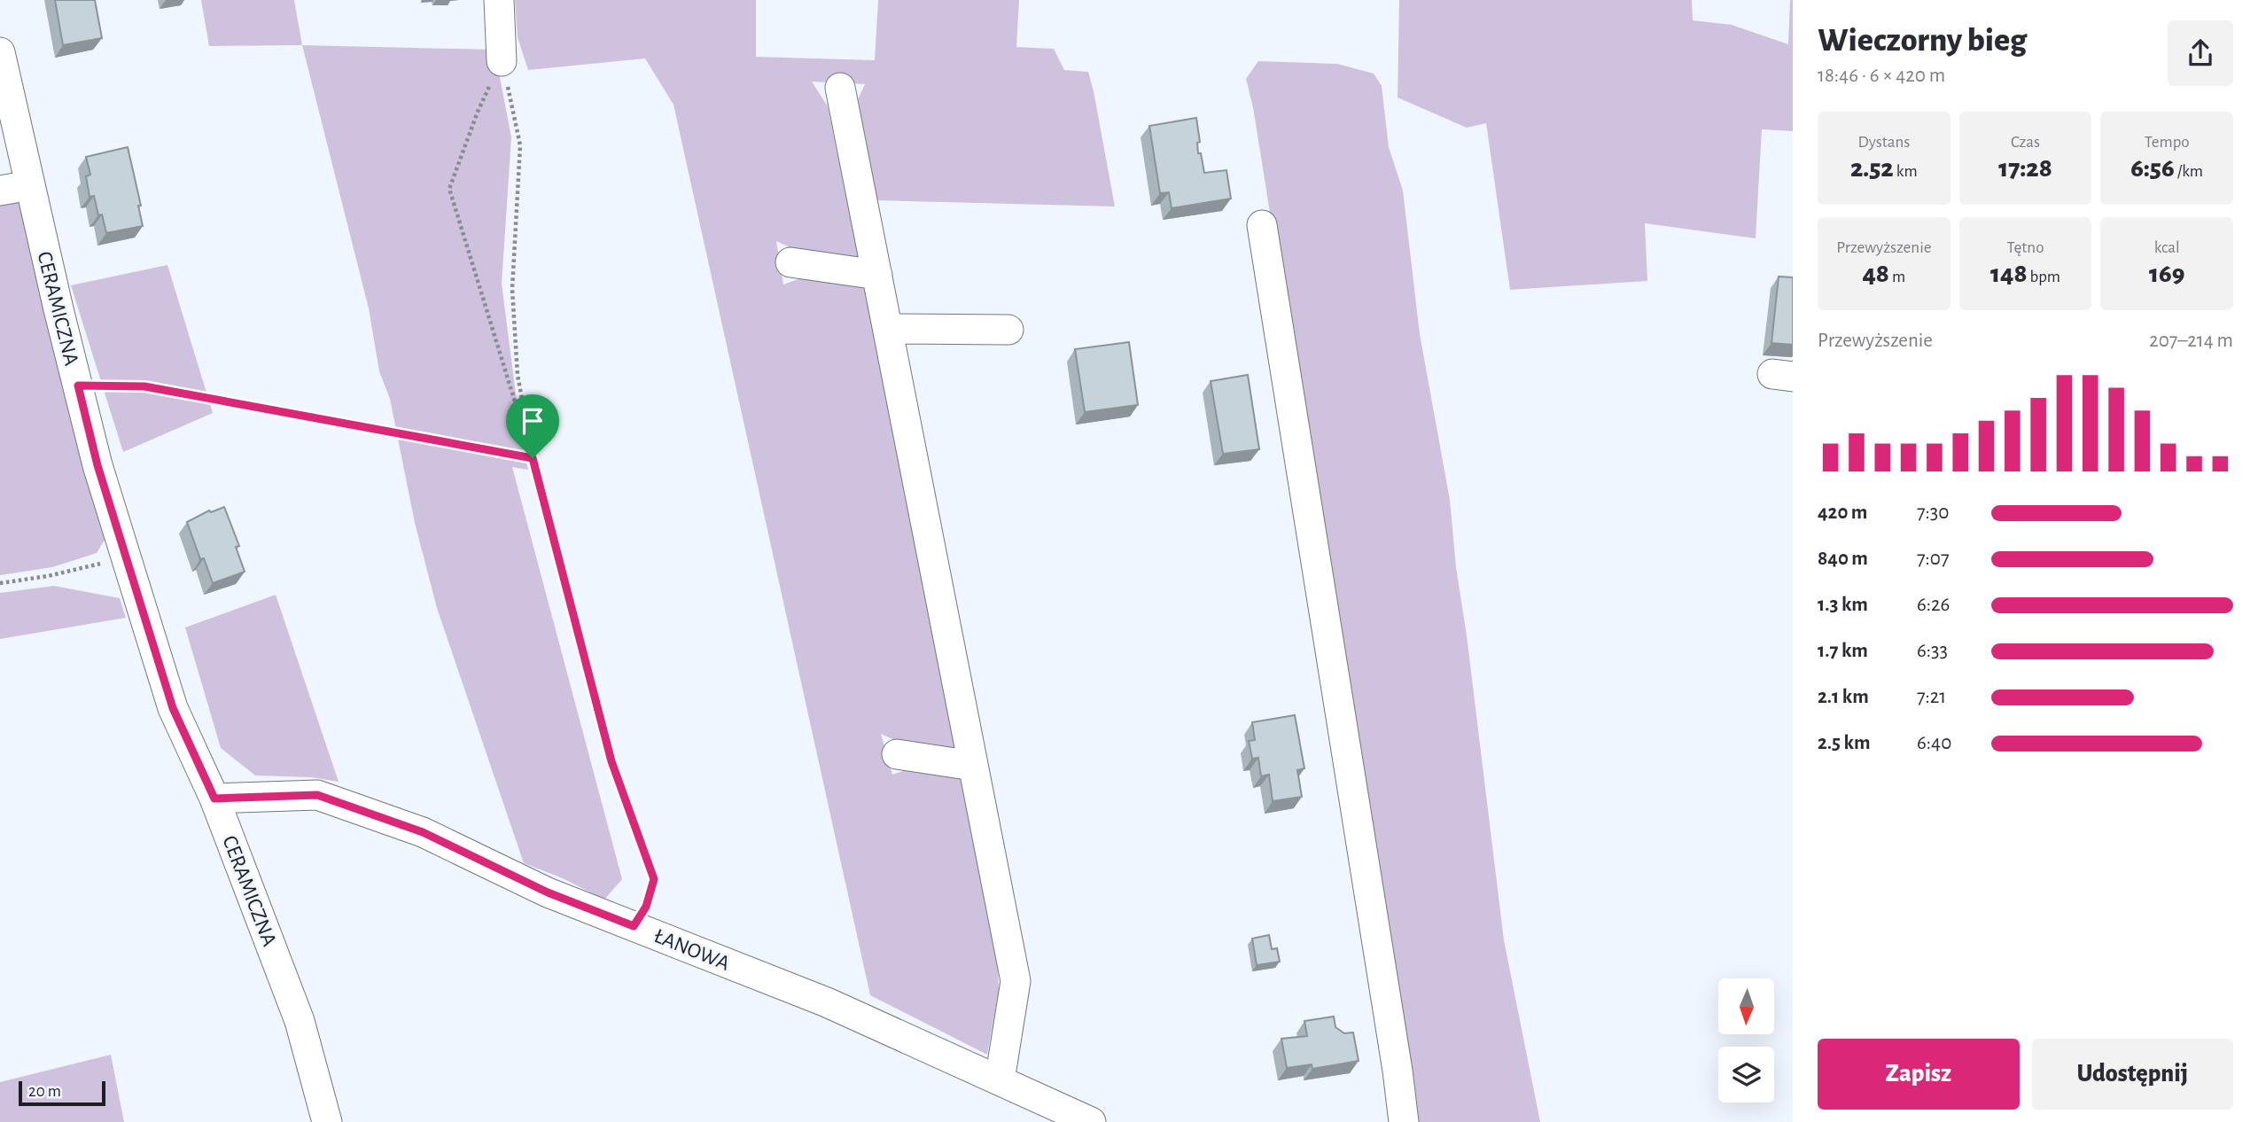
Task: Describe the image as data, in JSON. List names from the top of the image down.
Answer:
{
  "streets": {
    "street": ["CERAMICZNA", "ŁANOWA"]
  },
  "crossings": [
    ["CERAMICZNA", "ŁANOWA"]
  ],
  "scale_bar": "20 m",
  "north": "bottom",
  "page": {
    "heading": ["Wieczorny bieg", "18:46 · 6 × 420 m"],
    "stats": [
      ["Dystans", "2.52 km"],
      ["Czas", "17:28"],
      ["Tempo", "6:56 /km"],
      ["Przewyższenie", "48 m"],
      ["Tętno", "148 bpm"],
      ["kcal", "169"]
    ],
    "chart": ["Przewyższenie", "207–214 m"],
    "list": [
      {
        "name": "420 m",
        "note": "7:30"
      },
      {
        "name": "840 m",
        "note": "7:07"
      },
      {
        "name": "1.3 km",
        "note": "6:26"
      },
      {
        "name": "1.7 km",
        "note": "6:33"
      },
      {
        "name": "2.1 km",
        "note": "7:21"
      },
      {
        "name": "2.5 km",
        "note": "6:40"
      }
    ],
    "buttons": ["Zapisz", "Udostępnij"],
    "scale": "20 m"
  }
}
